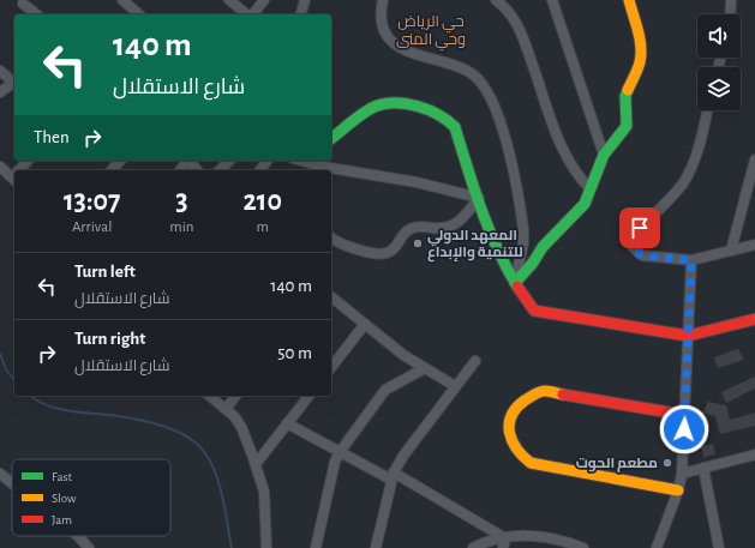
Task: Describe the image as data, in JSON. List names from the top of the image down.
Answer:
{
  "districts": ["حي الرياض وحي المنى"],
  "places": ["المعهد الدولي للتنمية والإبداع", "مطعم الحوت"],
  "legend": ["Fast", "Slow", "Jam"],
  "page": {
    "turn": ["140 m", "شارع الاستقلال"],
    "then": "Then",
    "eta": [
      "13:07",
      "Arrival",
      "3",
      "min",
      "210",
      "m"
    ],
    "list": [
      {
        "name": "Turn left",
        "note": "شارع الاستقلال",
        "value": "140 m"
      },
      {
        "name": "Turn right",
        "note": "شارع الاستقلال",
        "value": "50 m"
      }
    ]
  }
}
